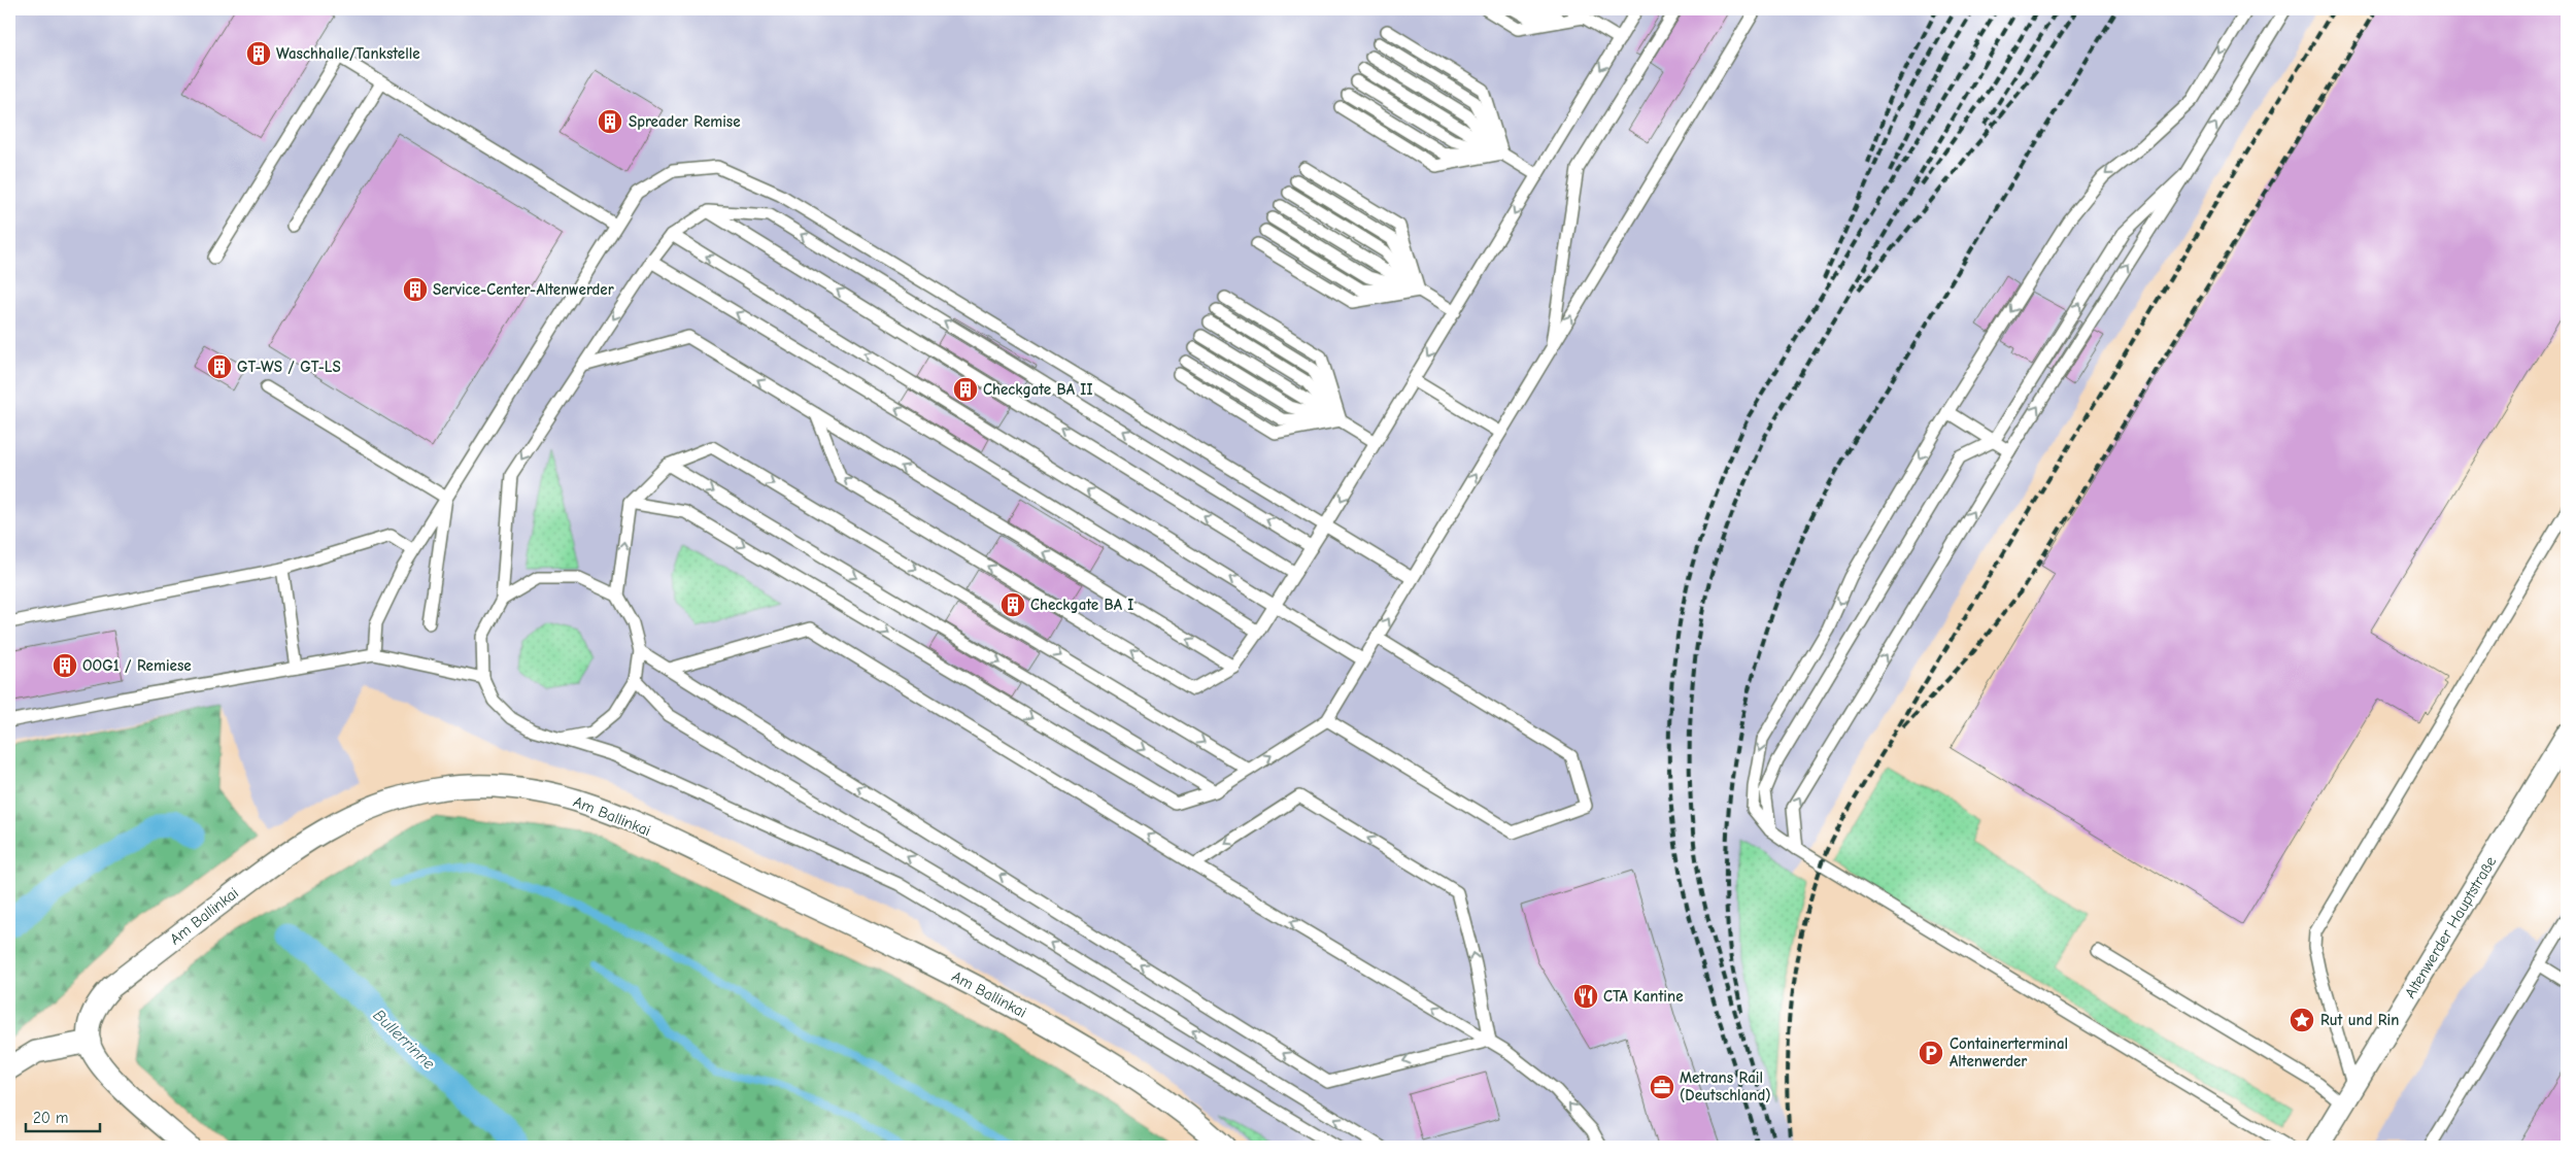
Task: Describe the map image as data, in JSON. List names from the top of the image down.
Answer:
{
  "streets": {
    "street": ["Am Ballinkai", "Altenwerder Hauptstraße"]
  },
  "water": ["Bullerrinne"],
  "places": {
    "building": [
      "Waschhalle/Tankstelle",
      "Spreader Remise",
      "Service-Center-Altenwerder",
      "GT-WS / GT-LS",
      "Checkgate BA II",
      "Checkgate BA I",
      "OOG1 / Remiese"
    ],
    "restaurant": ["CTA Kantine"],
    "place": ["Rut und Rin"],
    "parking": ["Containerterminal Altenwerder"],
    "office": ["Metrans Rail (Deutschland)"]
  },
  "scale_bar": "20 m"
}
